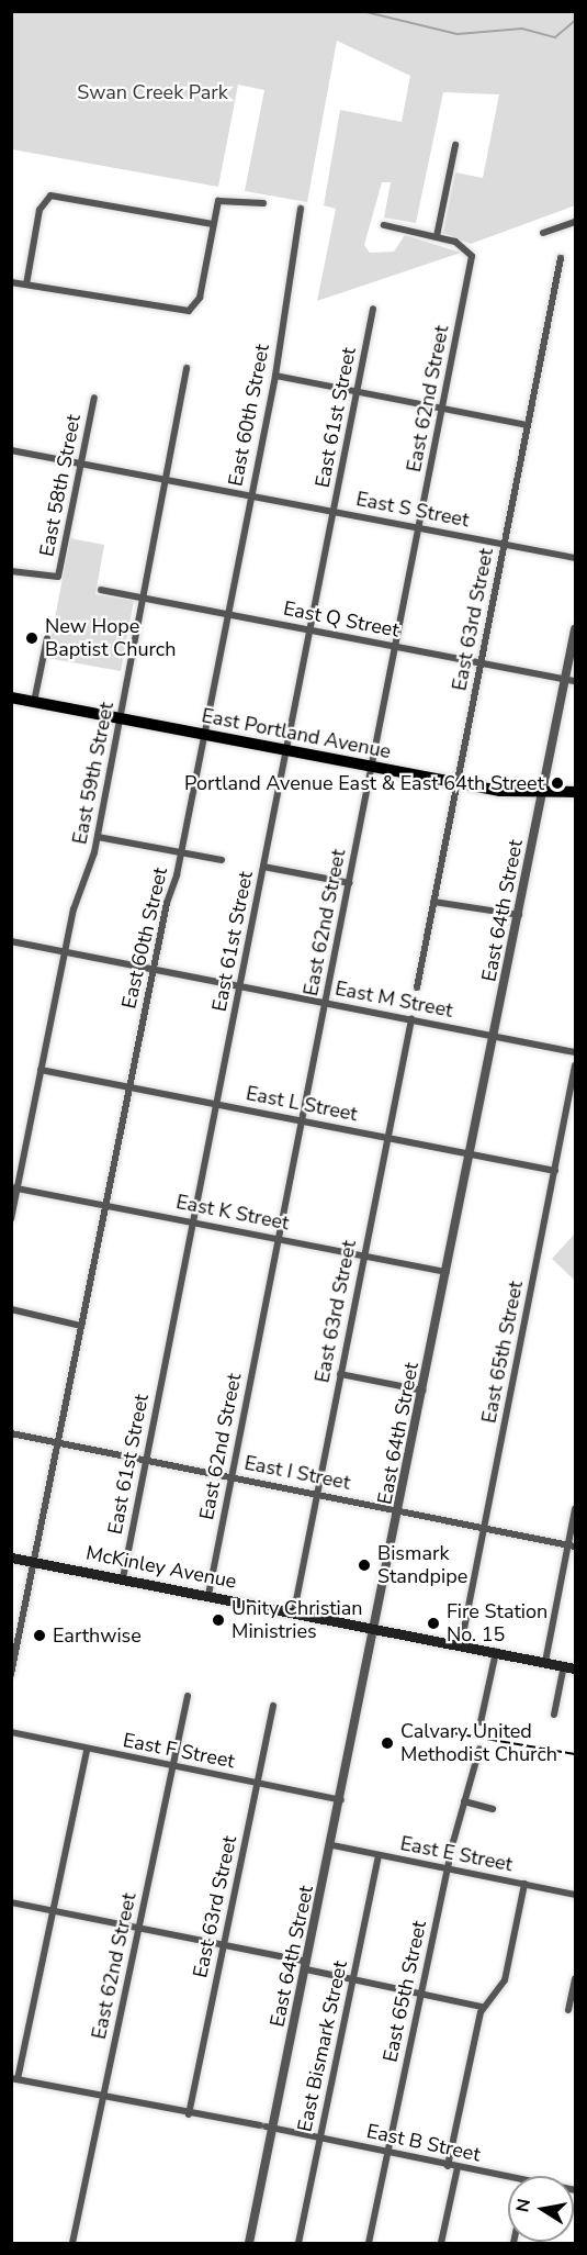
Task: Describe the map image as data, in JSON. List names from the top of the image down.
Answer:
{
  "streets": {
    "main road": ["East Portland Avenue", "McKinley Avenue"],
    "street": [
      "East 62nd Street",
      "East 60th Street",
      "East 61st Street",
      "East 58th Street",
      "East S Street",
      "East Q Street",
      "East 63rd Street",
      "East 59th Street",
      "East 64th Street",
      "East M Street",
      "East L Street",
      "East K Street",
      "East 65th Street",
      "East I Street",
      "East F Street",
      "East E Street",
      "East Bismark Street",
      "East B Street"
    ]
  },
  "crossings": [
    ["East 62nd Street", "East S Street"],
    ["East 62nd Street", "East Q Street"],
    ["East 62nd Street", "East Portland Avenue"],
    ["East 62nd Street", "East M Street"],
    ["East 62nd Street", "East L Street"],
    ["East 62nd Street", "East K Street"],
    ["East 62nd Street", "East I Street"],
    ["East 62nd Street", "McKinley Avenue"],
    ["East 62nd Street", "East F Street"],
    ["East 62nd Street", "East B Street"],
    ["East 60th Street", "East S Street"],
    ["East 60th Street", "East Q Street"],
    ["East 60th Street", "East Portland Avenue"],
    ["East 60th Street", "East M Street"],
    ["East 60th Street", "East L Street"],
    ["East 60th Street", "East K Street"],
    ["East 60th Street", "East I Street"],
    ["East 60th Street", "McKinley Avenue"],
    ["East 61st Street", "East S Street"],
    ["East 61st Street", "East Q Street"],
    ["East 61st Street", "East Portland Avenue"],
    ["East 61st Street", "East M Street"],
    ["East 61st Street", "East L Street"],
    ["East 61st Street", "East K Street"],
    ["East 61st Street", "East I Street"],
    ["East 61st Street", "McKinley Avenue"],
    ["East 58th Street", "East S Street"],
    ["East S Street", "East 63rd Street"],
    ["East S Street", "East 59th Street"],
    ["East Q Street", "East 63rd Street"],
    ["East Q Street", "East 59th Street"],
    ["East Q Street", "East 64th Street"],
    ["East 63rd Street", "East Portland Avenue"],
    ["East 63rd Street", "East M Street"],
    ["East 63rd Street", "East L Street"],
    ["East 63rd Street", "East K Street"],
    ["East 63rd Street", "East I Street"],
    ["East 63rd Street", "McKinley Avenue"],
    ["East 63rd Street", "East F Street"],
    ["East 63rd Street", "East B Street"],
    ["East Portland Avenue", "East 59th Street"],
    ["East Portland Avenue", "East 64th Street"],
    ["East 59th Street", "East M Street"],
    ["East 59th Street", "East L Street"],
    ["East 59th Street", "East K Street"],
    ["East 64th Street", "East M Street"],
    ["East 64th Street", "East L Street"],
    ["East 64th Street", "East K Street"],
    ["East 64th Street", "East I Street"],
    ["East 64th Street", "McKinley Avenue"],
    ["East 64th Street", "East F Street"],
    ["East 64th Street", "East E Street"],
    ["East 64th Street", "East B Street"],
    ["East L Street", "East 65th Street"],
    ["East 65th Street", "East I Street"],
    ["East 65th Street", "McKinley Avenue"],
    ["East 65th Street", "East E Street"],
    ["East 65th Street", "East B Street"],
    ["East E Street", "East Bismark Street"],
    ["East Bismark Street", "East B Street"]
  ],
  "parks": ["Swan Creek Park"],
  "places": [
    "New Hope Baptist Church",
    "Portland Avenue East & East 64th Street",
    "Bismark Standpipe",
    "Unity Christian Ministries",
    "Fire Station No. 15",
    "Earthwise",
    "Calvary United Methodist Church"
  ],
  "north": "left"
}
